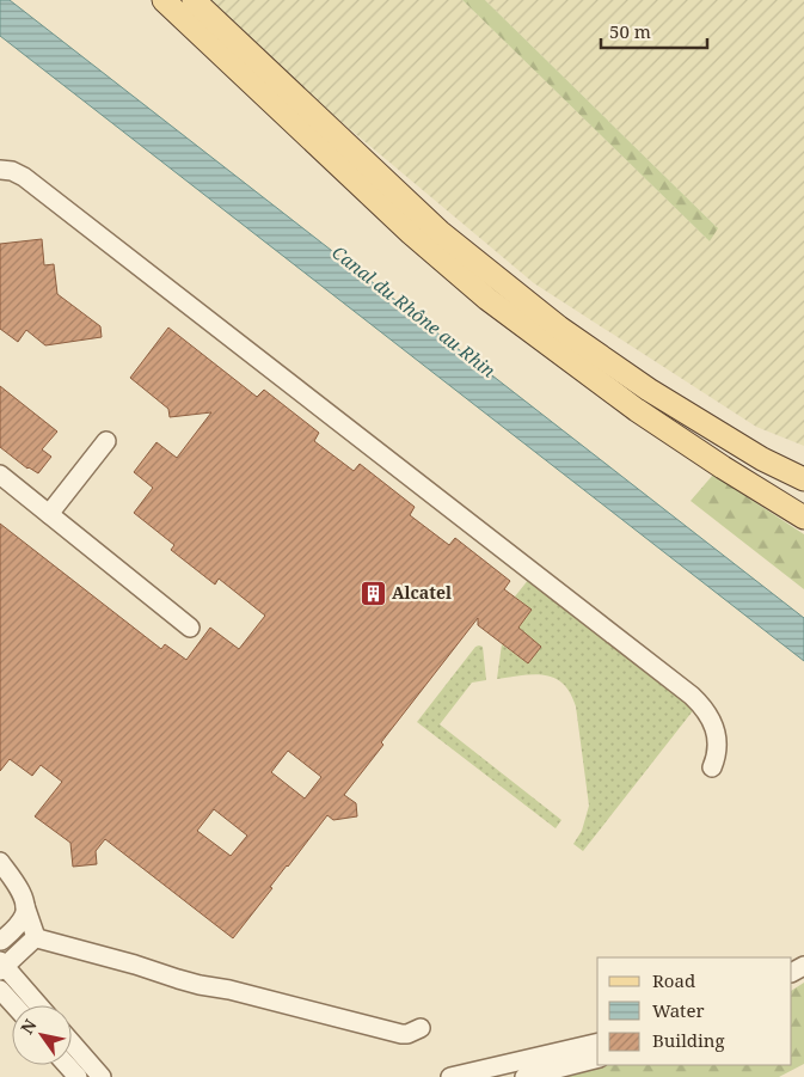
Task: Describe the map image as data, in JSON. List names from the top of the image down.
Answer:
{
  "water": ["Canal du Rhône au Rhin"],
  "places": {
    "building": ["Alcatel"]
  },
  "legend": ["Road", "Water", "Building"],
  "scale_bar": "50 m",
  "north": "top left"
}
